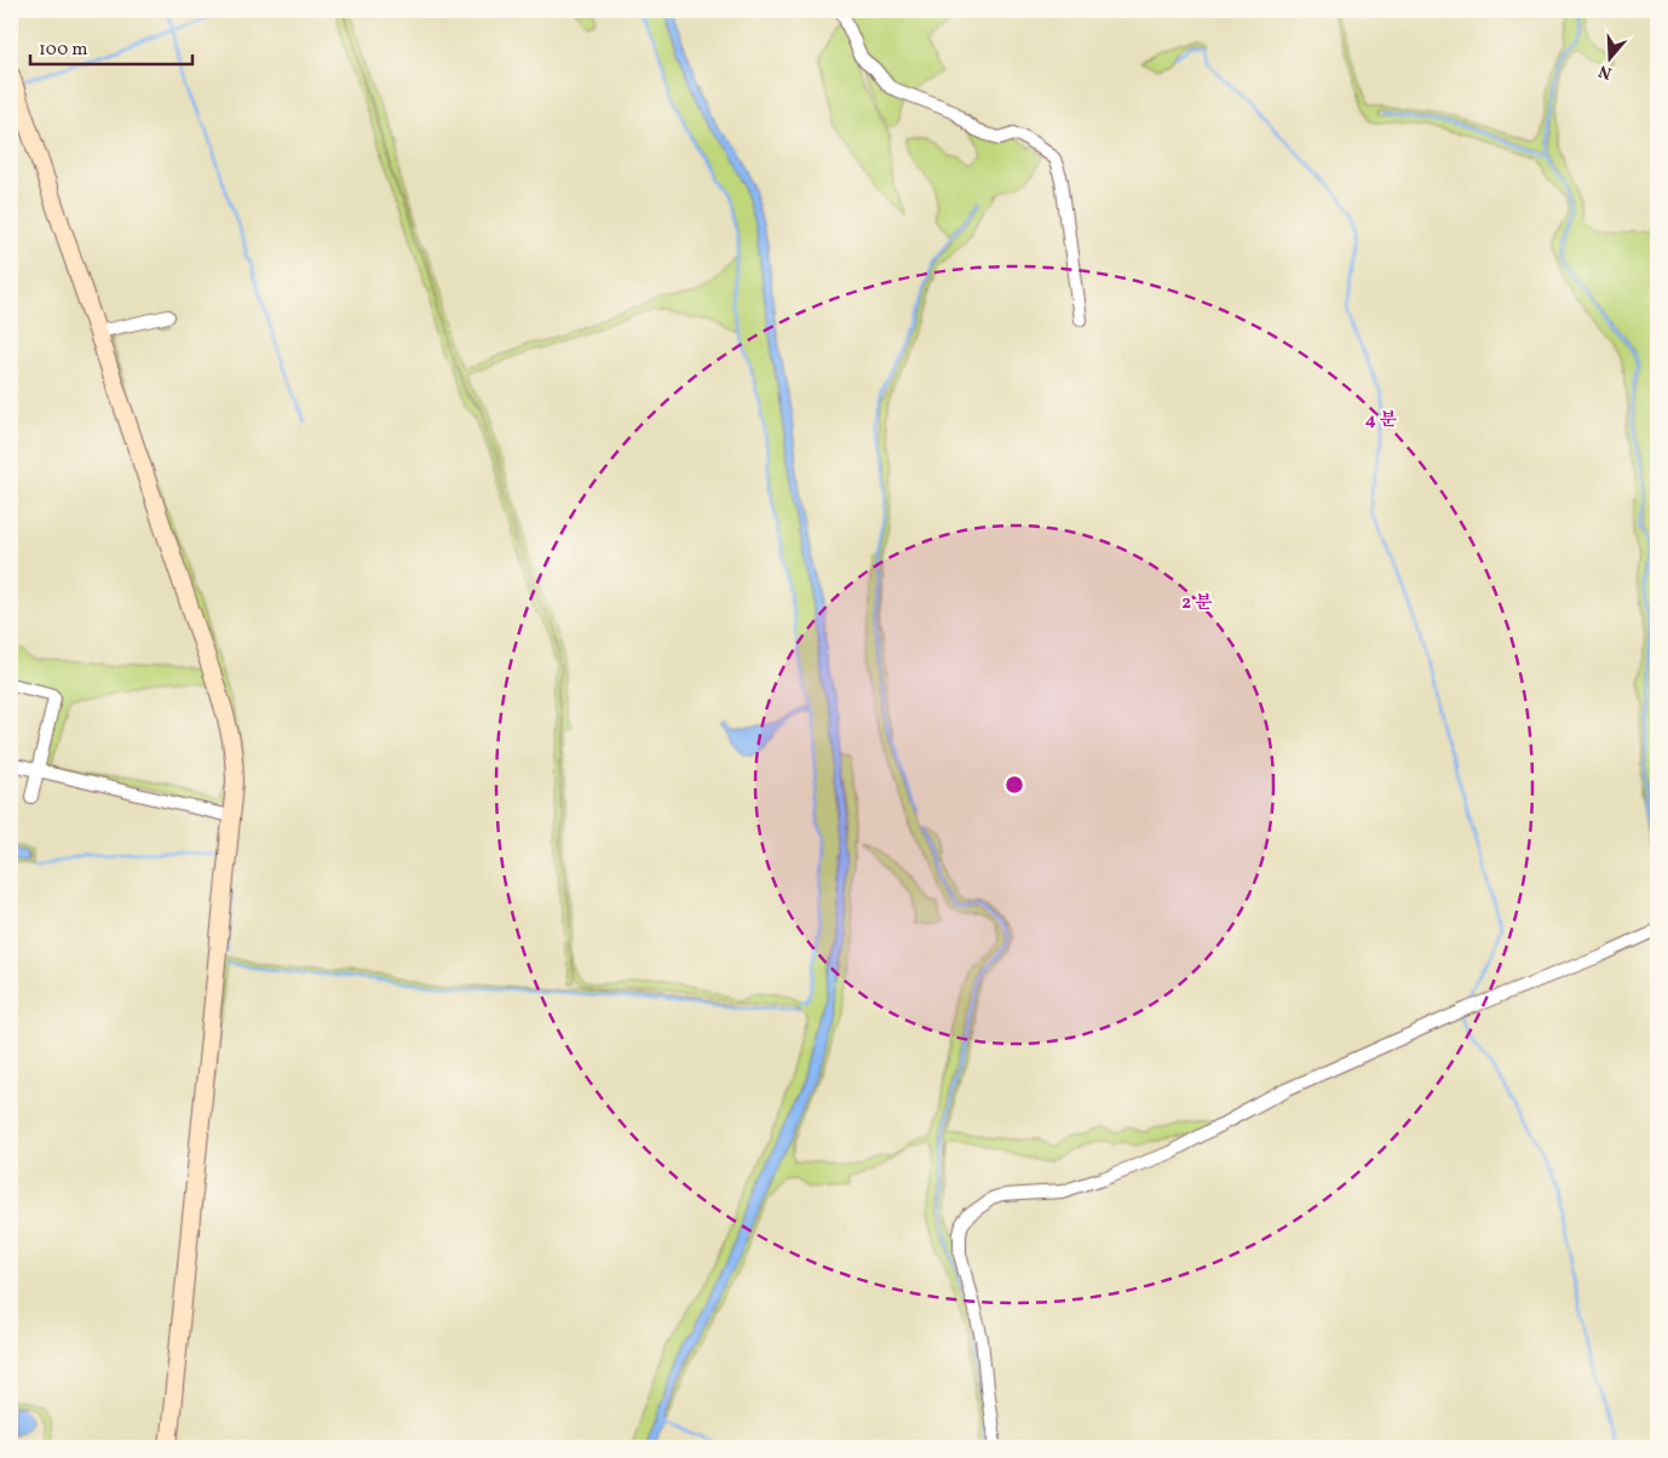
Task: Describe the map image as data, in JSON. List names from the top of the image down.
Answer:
{
  "scale_bar": "100 m",
  "north": "bottom",
  "rings": ["4 분", "2 분"]
}
